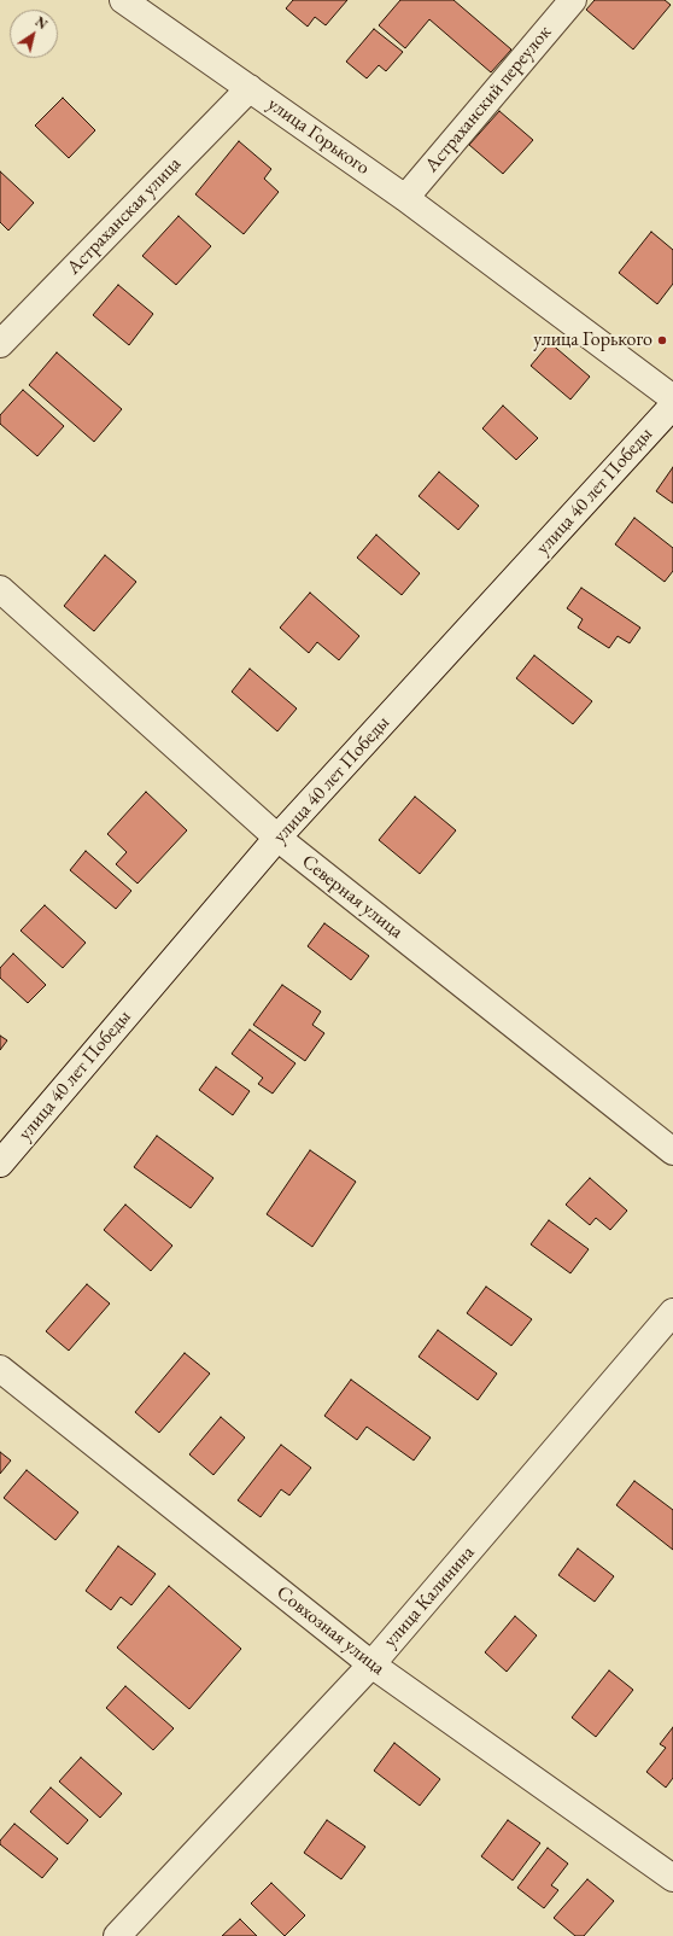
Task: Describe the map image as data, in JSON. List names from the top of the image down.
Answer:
{
  "streets": {
    "street": [
      "Астраханский переулок",
      "улица Горького",
      "Астраханская улица",
      "улица 40 лет Победы",
      "Северная улица",
      "улица Калинина",
      "Совхозная улица"
    ]
  },
  "crossings": [
    ["Астраханский переулок", "улица Горького"],
    ["улица Горького", "Астраханская улица"],
    ["улица 40 лет Победы", "Северная улица"],
    ["улица Калинина", "Совхозная улица"]
  ],
  "places": ["улица Горького"],
  "north": "top right"
}
